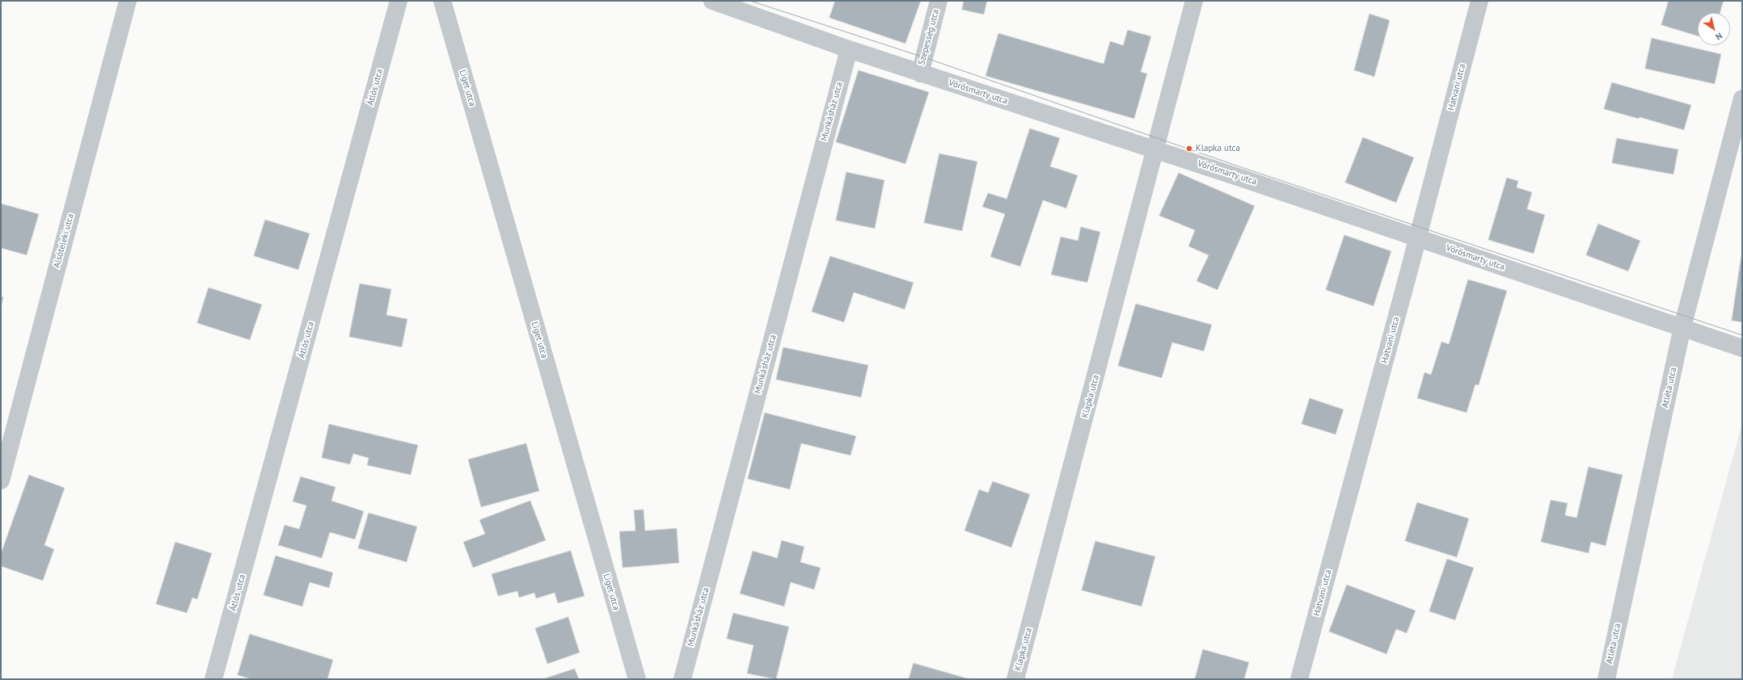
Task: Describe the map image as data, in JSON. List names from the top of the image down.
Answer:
{
  "streets": {
    "street": [
      "Szepesség utca",
      "Átlós utca",
      "Hatvani utca",
      "Liget utca",
      "Vörösmarty utca",
      "Munkásház utca",
      "Alsóteleki utca",
      "Atléta utca",
      "Klapka utca"
    ]
  },
  "crossings": [
    ["Szepesség utca", "Vörösmarty utca"],
    ["Hatvani utca", "Vörösmarty utca"],
    ["Vörösmarty utca", "Munkásház utca"],
    ["Vörösmarty utca", "Atléta utca"],
    ["Vörösmarty utca", "Klapka utca"]
  ],
  "places": ["Klapka utca"],
  "north": "bottom right"
}
